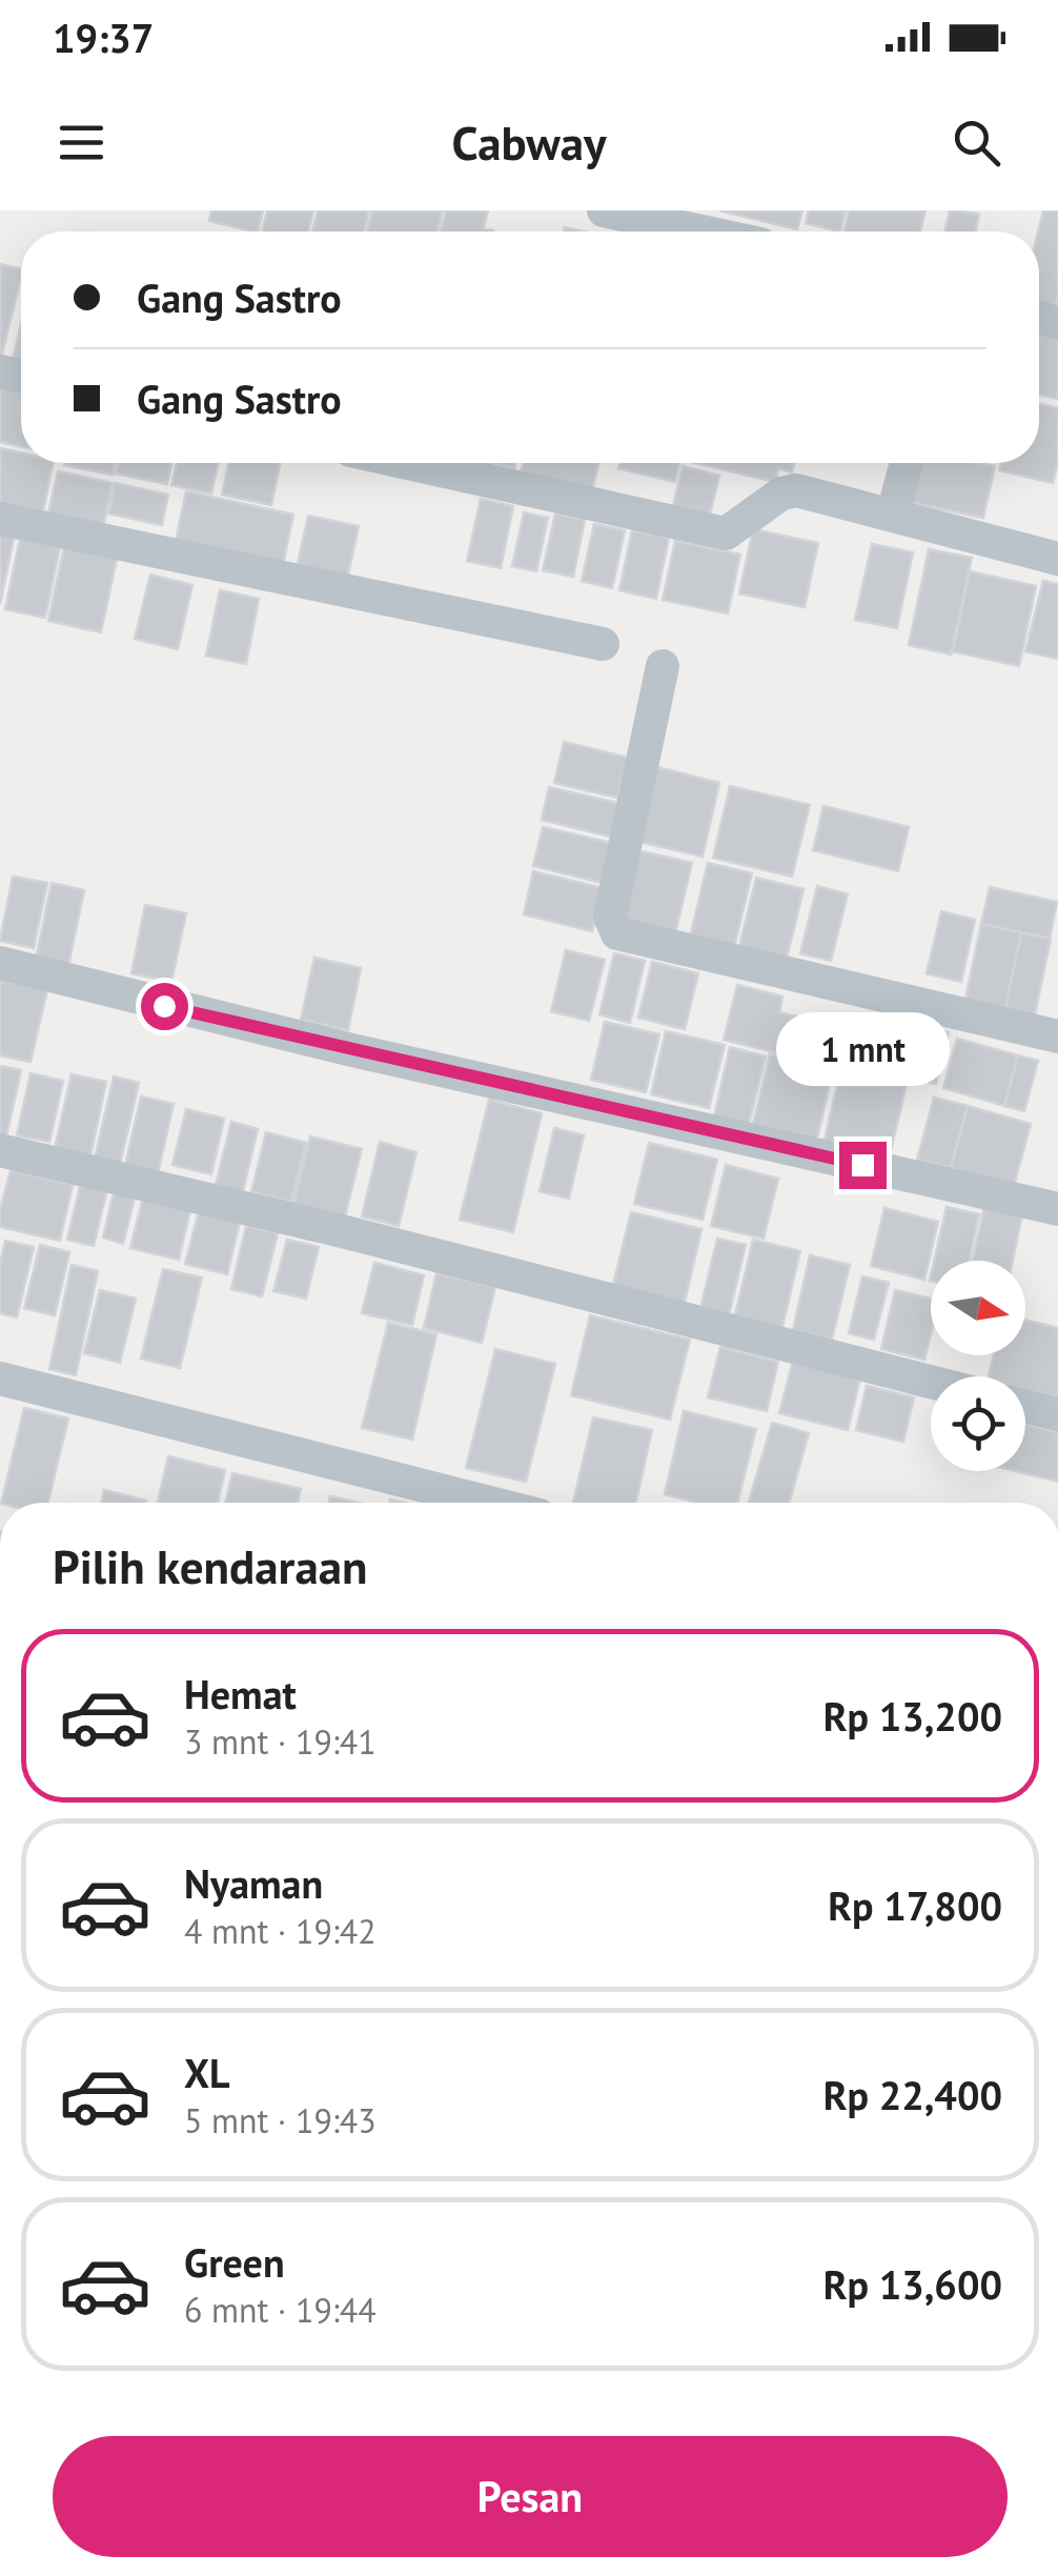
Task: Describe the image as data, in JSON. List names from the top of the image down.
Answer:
{
  "north": "right",
  "page": {
    "status": "19:37",
    "header": "Cabway",
    "banner": ["Gang Sastro", "Gang Sastro"],
    "bubble": "1 mnt",
    "heading": "Pilih kendaraan",
    "list": [
      {
        "name": "Hemat",
        "note": "3 mnt · 19:41",
        "value": "Rp 13,200"
      },
      {
        "name": "Nyaman",
        "note": "4 mnt · 19:42",
        "value": "Rp 17,800"
      },
      {
        "name": "XL",
        "note": "5 mnt · 19:43",
        "value": "Rp 22,400"
      },
      {
        "name": "Green",
        "note": "6 mnt · 19:44",
        "value": "Rp 13,600"
      }
    ],
    "buttons": "Pesan"
  }
}
